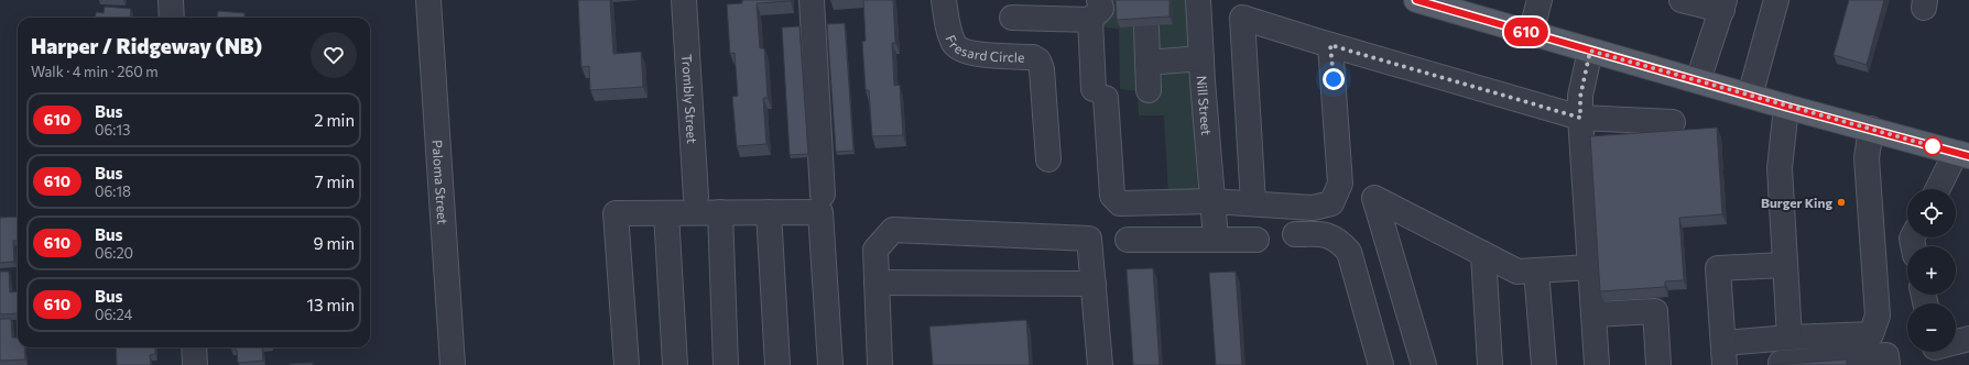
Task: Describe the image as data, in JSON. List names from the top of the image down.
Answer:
{
  "streets": {
    "street": [
      "Fresard Circle",
      "Trombly Street",
      "Nill Street",
      "Paloma Street"
    ]
  },
  "places": ["Burger King"],
  "lines": ["bus line 610"],
  "page": {
    "on_map": "610",
    "heading": ["Harper / Ridgeway (NB)", "Walk · 4 min · 260 m"],
    "list": [
      {
        "mark": "610",
        "name": "Bus",
        "note": "06:13",
        "value": "2 min"
      },
      {
        "mark": "610",
        "name": "Bus",
        "note": "06:18",
        "value": "7 min"
      },
      {
        "mark": "610",
        "name": "Bus",
        "note": "06:20",
        "value": "9 min"
      },
      {
        "mark": "610",
        "name": "Bus",
        "note": "06:24",
        "value": "13 min"
      }
    ],
    "map_buttons": ["+", "−"]
  }
}
